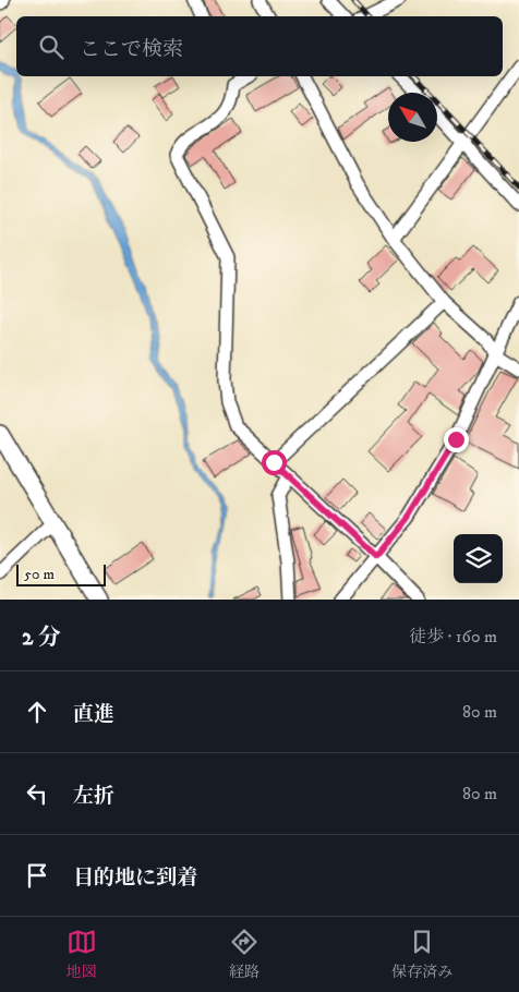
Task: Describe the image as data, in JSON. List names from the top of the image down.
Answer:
{
  "scale_bar": "50 m",
  "north": "top left",
  "page": {
    "search": "ここで検索",
    "scale": "50 m",
    "heading": ["2 分", "徒歩 · 160 m"],
    "list": [
      ["直進", "80 m"],
      ["左折", "80 m"],
      "目的地に到着"
    ],
    "nav": ["地図", "経路", "保存済み"]
  }
}
